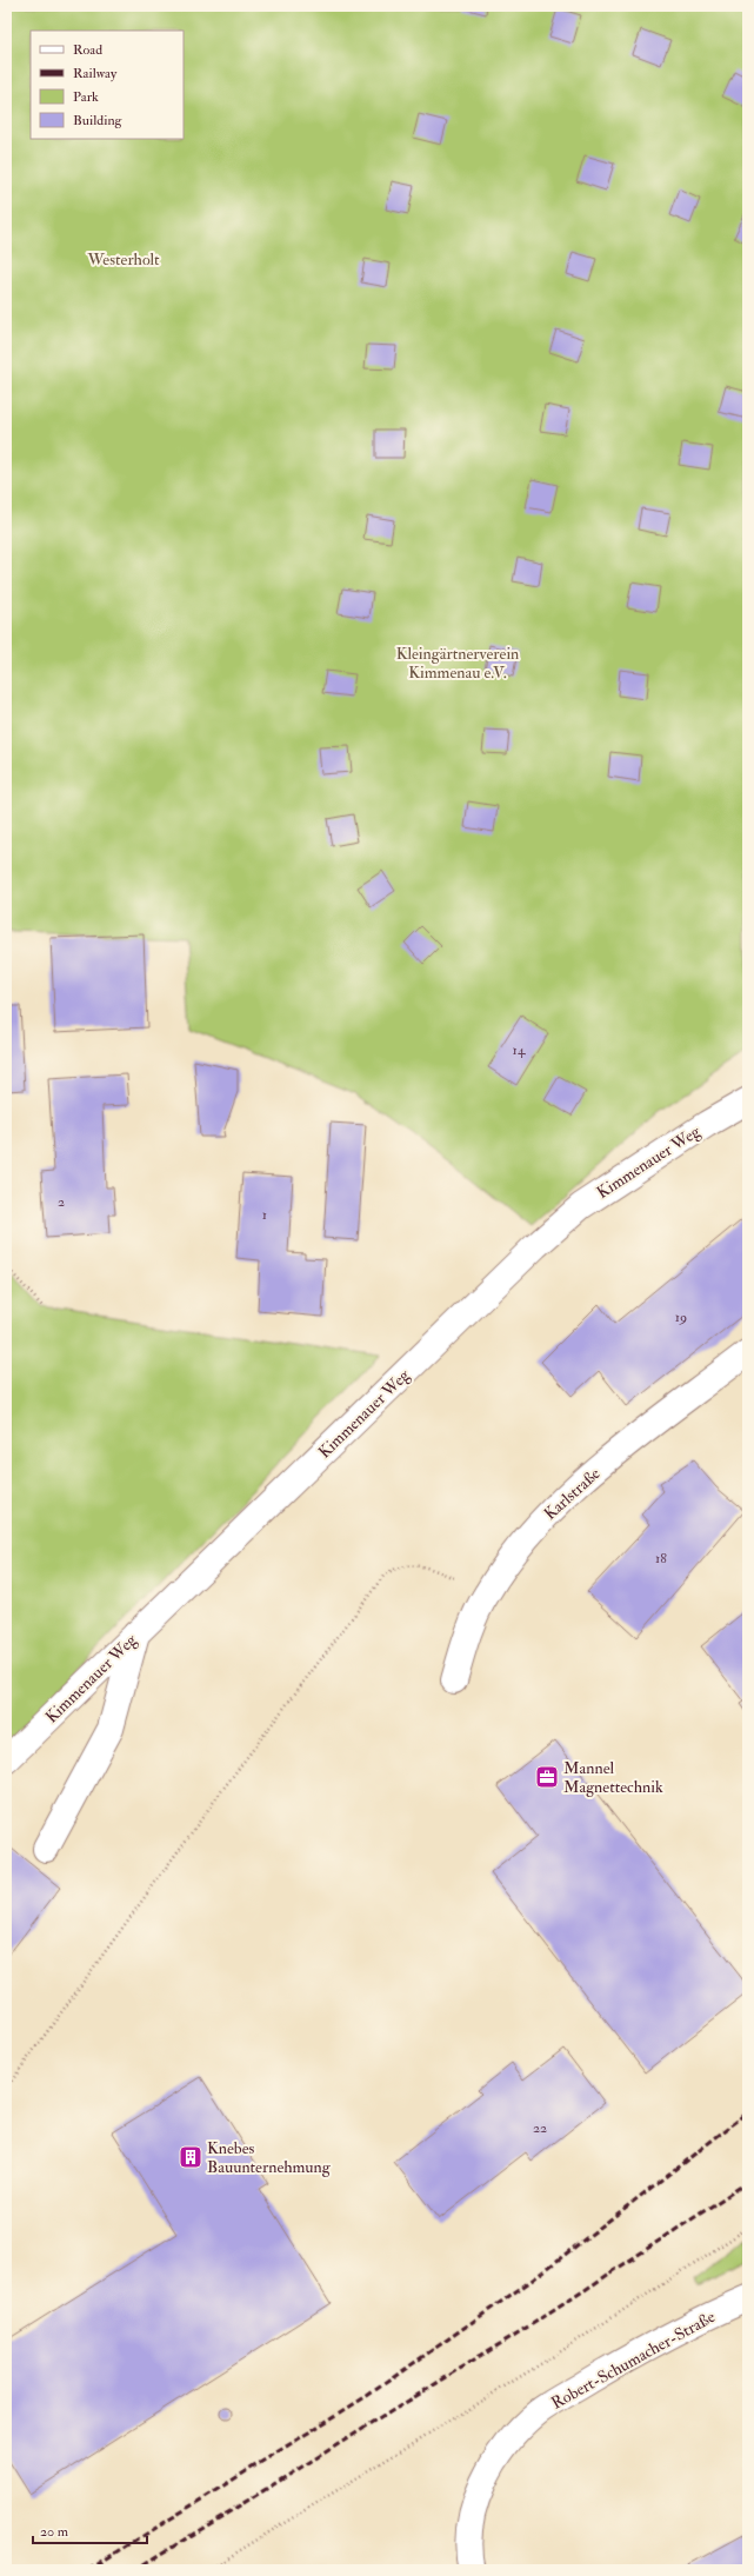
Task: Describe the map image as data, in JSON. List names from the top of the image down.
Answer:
{
  "streets": {
    "street": ["Kimmenauer Weg", "Karlstraße", "Robert-Schumacher-Straße"]
  },
  "parks": ["Westerholt", "Kleingärtnerverein Kimmenau e.V."],
  "places": {
    "office": ["Mannel Magnettechnik"],
    "building": ["Knebes Bauunternehmung"]
  },
  "house_numbers": [
    "14",
    "2",
    "1",
    "19",
    "18",
    "22"
  ],
  "legend": [
    "Road",
    "Railway",
    "Park",
    "Building"
  ],
  "scale_bar": "20 m"
}
